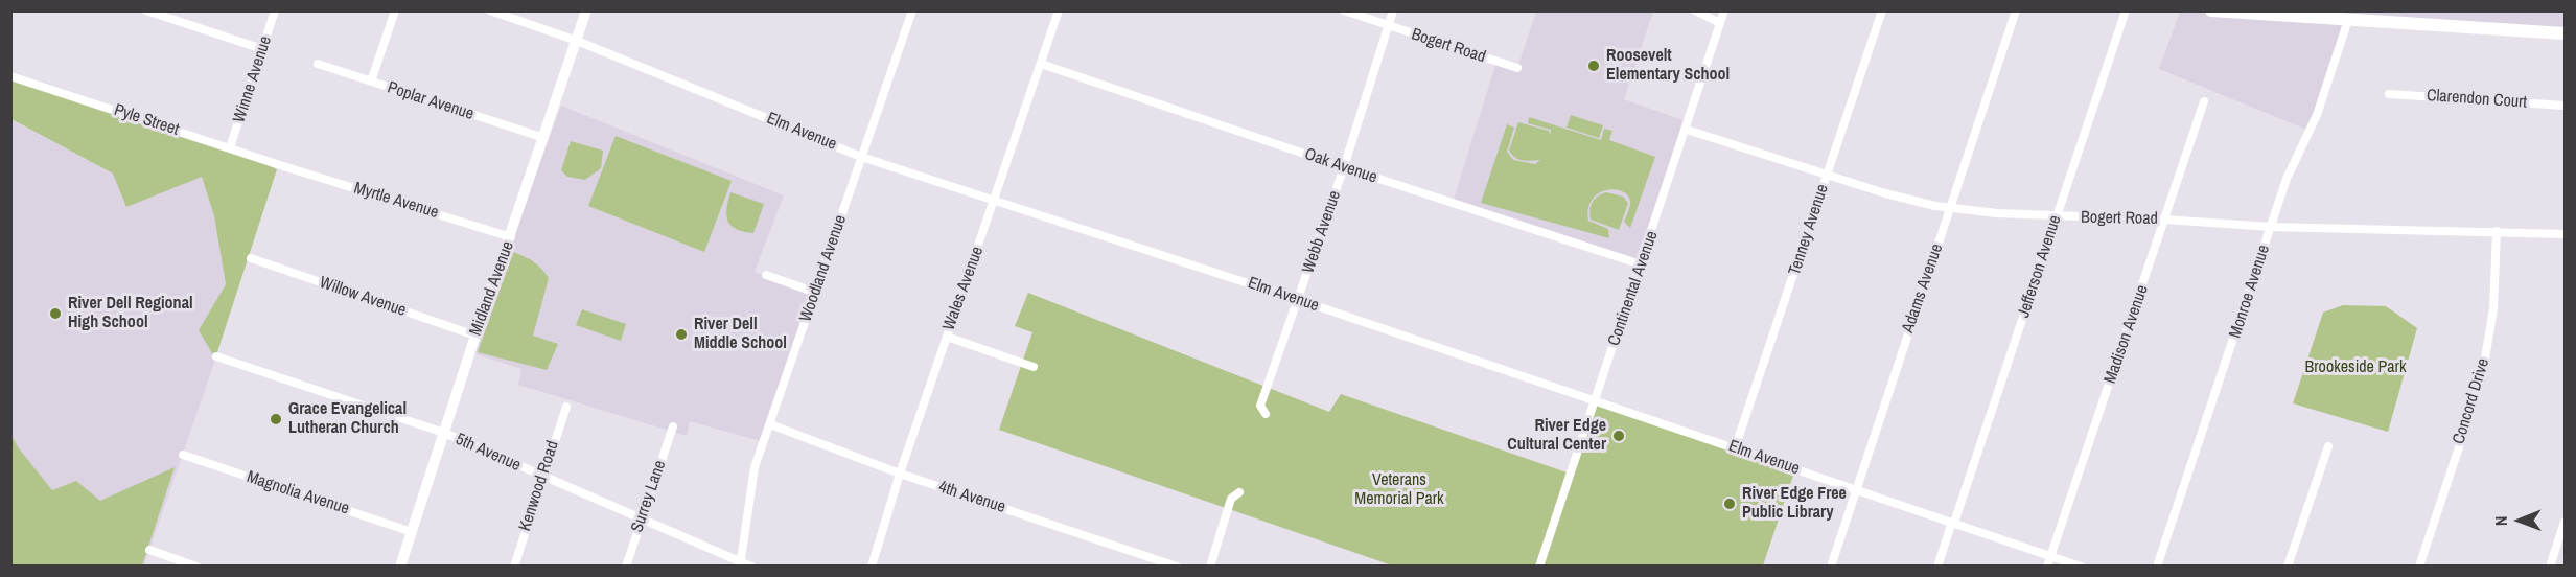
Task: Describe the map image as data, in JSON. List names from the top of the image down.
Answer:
{
  "streets": {
    "street": [
      "Bogert Road",
      "Winne Avenue",
      "Clarendon Court",
      "Poplar Avenue",
      "Pyle Street",
      "Elm Avenue",
      "Oak Avenue",
      "Myrtle Avenue",
      "Tenney Avenue",
      "Webb Avenue",
      "Jefferson Avenue",
      "Woodland Avenue",
      "Midland Avenue",
      "Wales Avenue",
      "Continental Avenue",
      "Adams Avenue",
      "Monroe Avenue",
      "Willow Avenue",
      "Madison Avenue",
      "Concord Drive",
      "5th Avenue",
      "Kenwood Road",
      "Magnolia Avenue",
      "Surrey Lane",
      "4th Avenue"
    ]
  },
  "crossings": [
    ["Bogert Road", "Tenney Avenue"],
    ["Bogert Road", "Webb Avenue"],
    ["Bogert Road", "Jefferson Avenue"],
    ["Bogert Road", "Continental Avenue"],
    ["Bogert Road", "Adams Avenue"],
    ["Bogert Road", "Monroe Avenue"],
    ["Bogert Road", "Madison Avenue"],
    ["Bogert Road", "Concord Drive"],
    ["Winne Avenue", "Pyle Street"],
    ["Poplar Avenue", "Midland Avenue"],
    ["Pyle Street", "Myrtle Avenue"],
    ["Elm Avenue", "Tenney Avenue"],
    ["Elm Avenue", "Webb Avenue"],
    ["Elm Avenue", "Jefferson Avenue"],
    ["Elm Avenue", "Woodland Avenue"],
    ["Elm Avenue", "Midland Avenue"],
    ["Elm Avenue", "Wales Avenue"],
    ["Elm Avenue", "Continental Avenue"],
    ["Elm Avenue", "Adams Avenue"],
    ["Elm Avenue", "Madison Avenue"],
    ["Oak Avenue", "Webb Avenue"],
    ["Oak Avenue", "Wales Avenue"],
    ["Oak Avenue", "Continental Avenue"],
    ["Myrtle Avenue", "Midland Avenue"],
    ["Woodland Avenue", "5th Avenue"],
    ["Woodland Avenue", "4th Avenue"],
    ["Midland Avenue", "Willow Avenue"],
    ["Midland Avenue", "5th Avenue"],
    ["Midland Avenue", "Magnolia Avenue"],
    ["Wales Avenue", "4th Avenue"],
    ["5th Avenue", "Kenwood Road"],
    ["5th Avenue", "Surrey Lane"]
  ],
  "parks": ["Brookeside Park", "Veterans Memorial Park"],
  "places": [
    "Roosevelt Elementary School",
    "River Dell Regional High School",
    "River Dell Middle School",
    "Grace Evangelical Lutheran Church",
    "River Edge Cultural Center",
    "River Edge Free Public Library"
  ],
  "north": "left"
}
